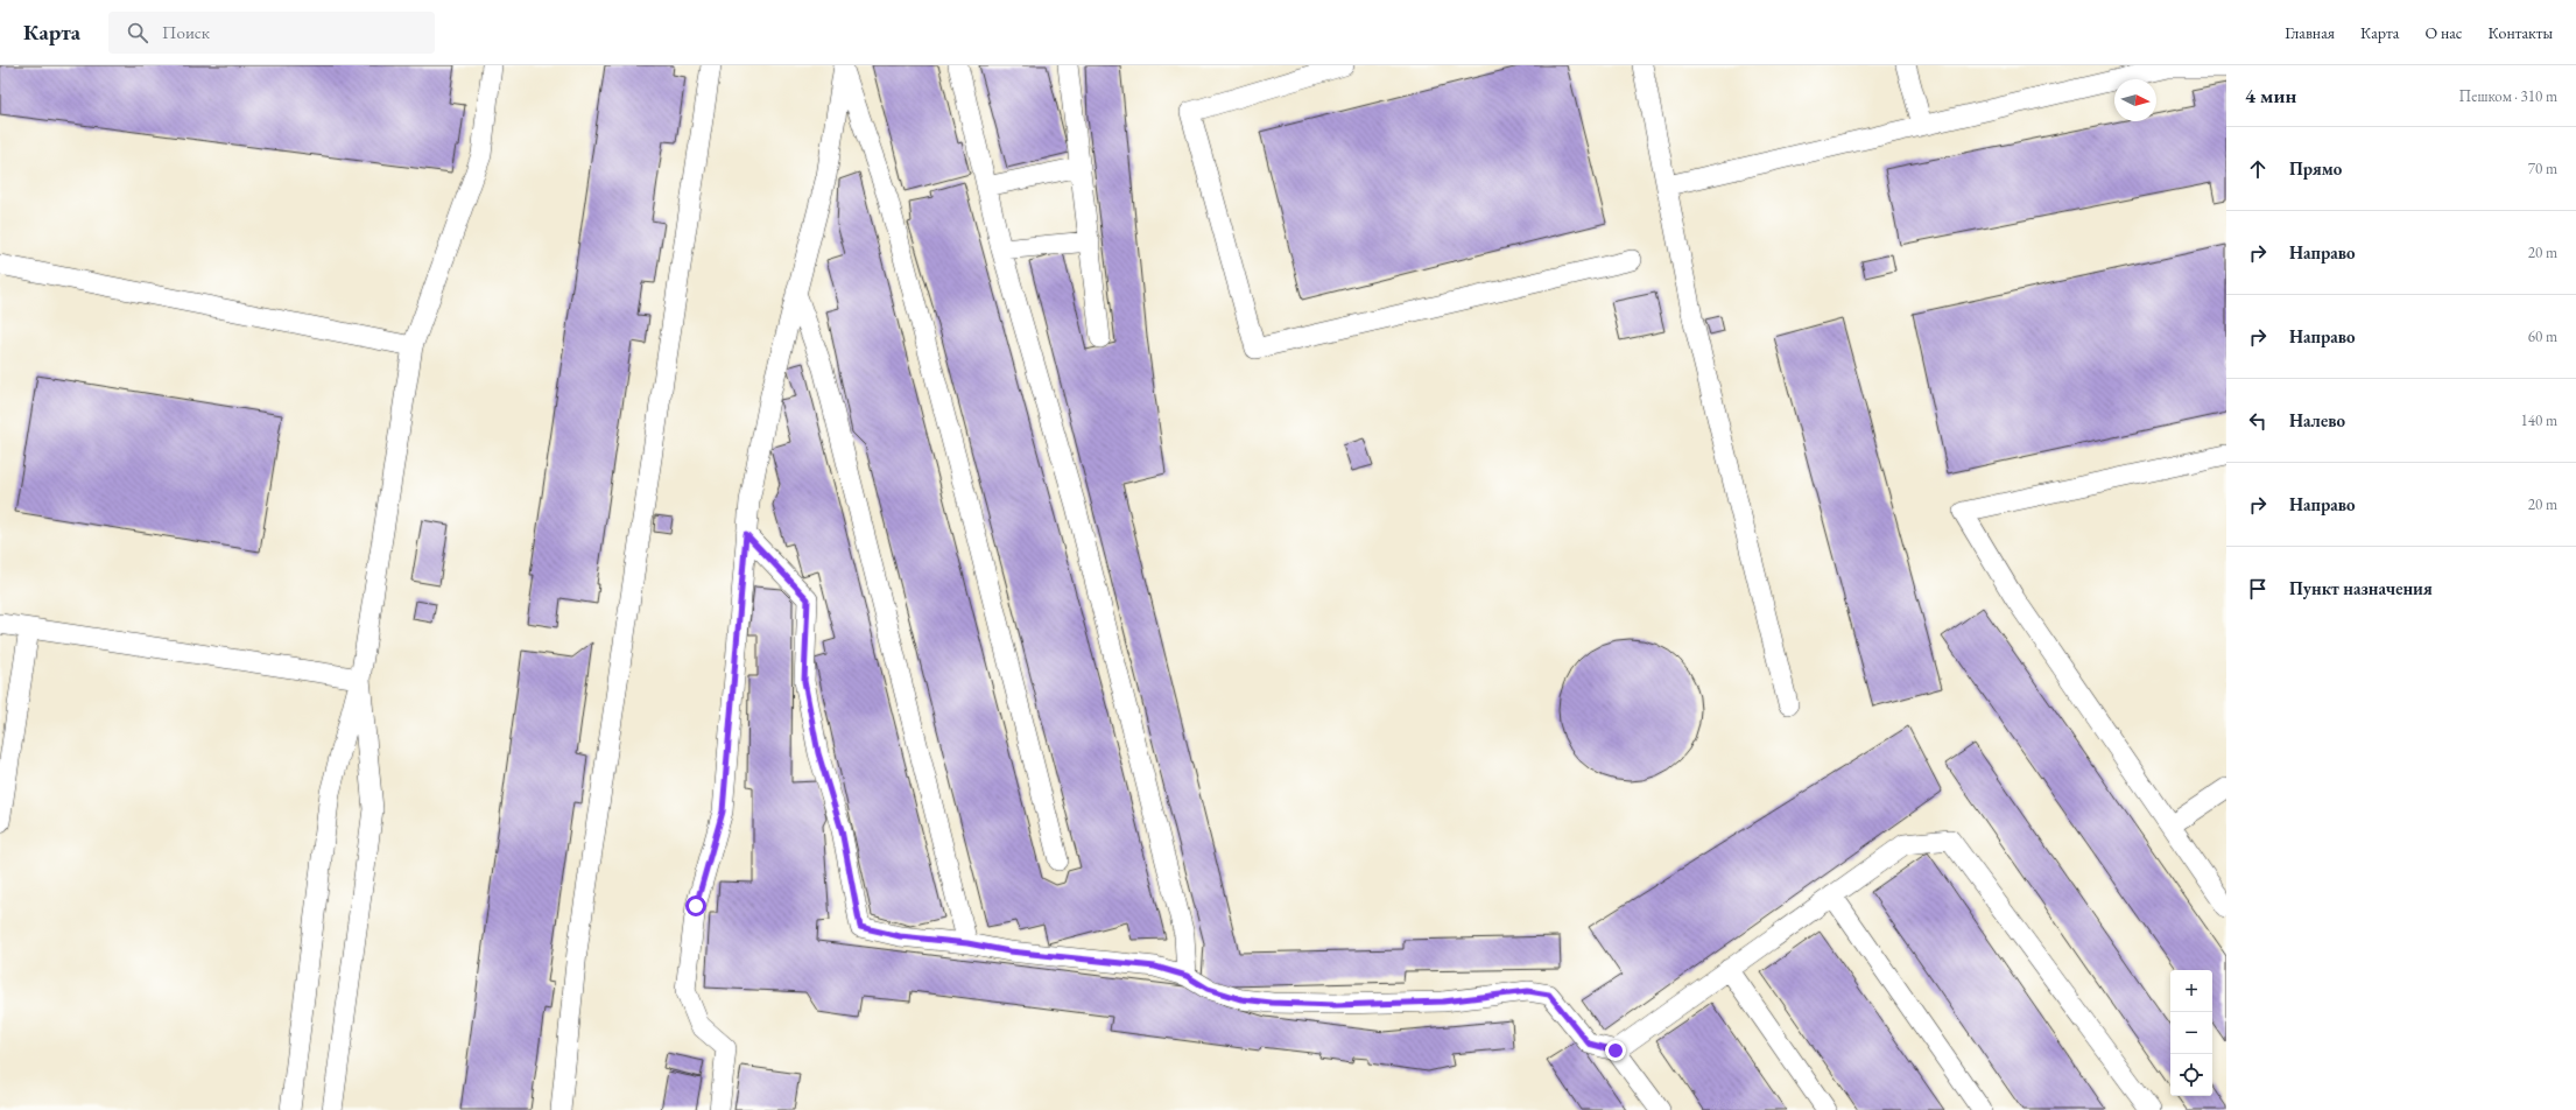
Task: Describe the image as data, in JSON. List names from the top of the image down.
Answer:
{
  "north": "right",
  "page": {
    "header": "Карта",
    "search": "Поиск",
    "nav": [
      "Главная",
      "Карта",
      "О нас",
      "Контакты"
    ],
    "heading": ["4 мин", "Пешком · 310 m"],
    "list": [
      ["Прямо", "70 m"],
      ["Направо", "20 m"],
      ["Направо", "60 m"],
      ["Налево", "140 m"],
      ["Направо", "20 m"],
      "Пункт назначения"
    ],
    "map_buttons": ["+", "−"]
  }
}
